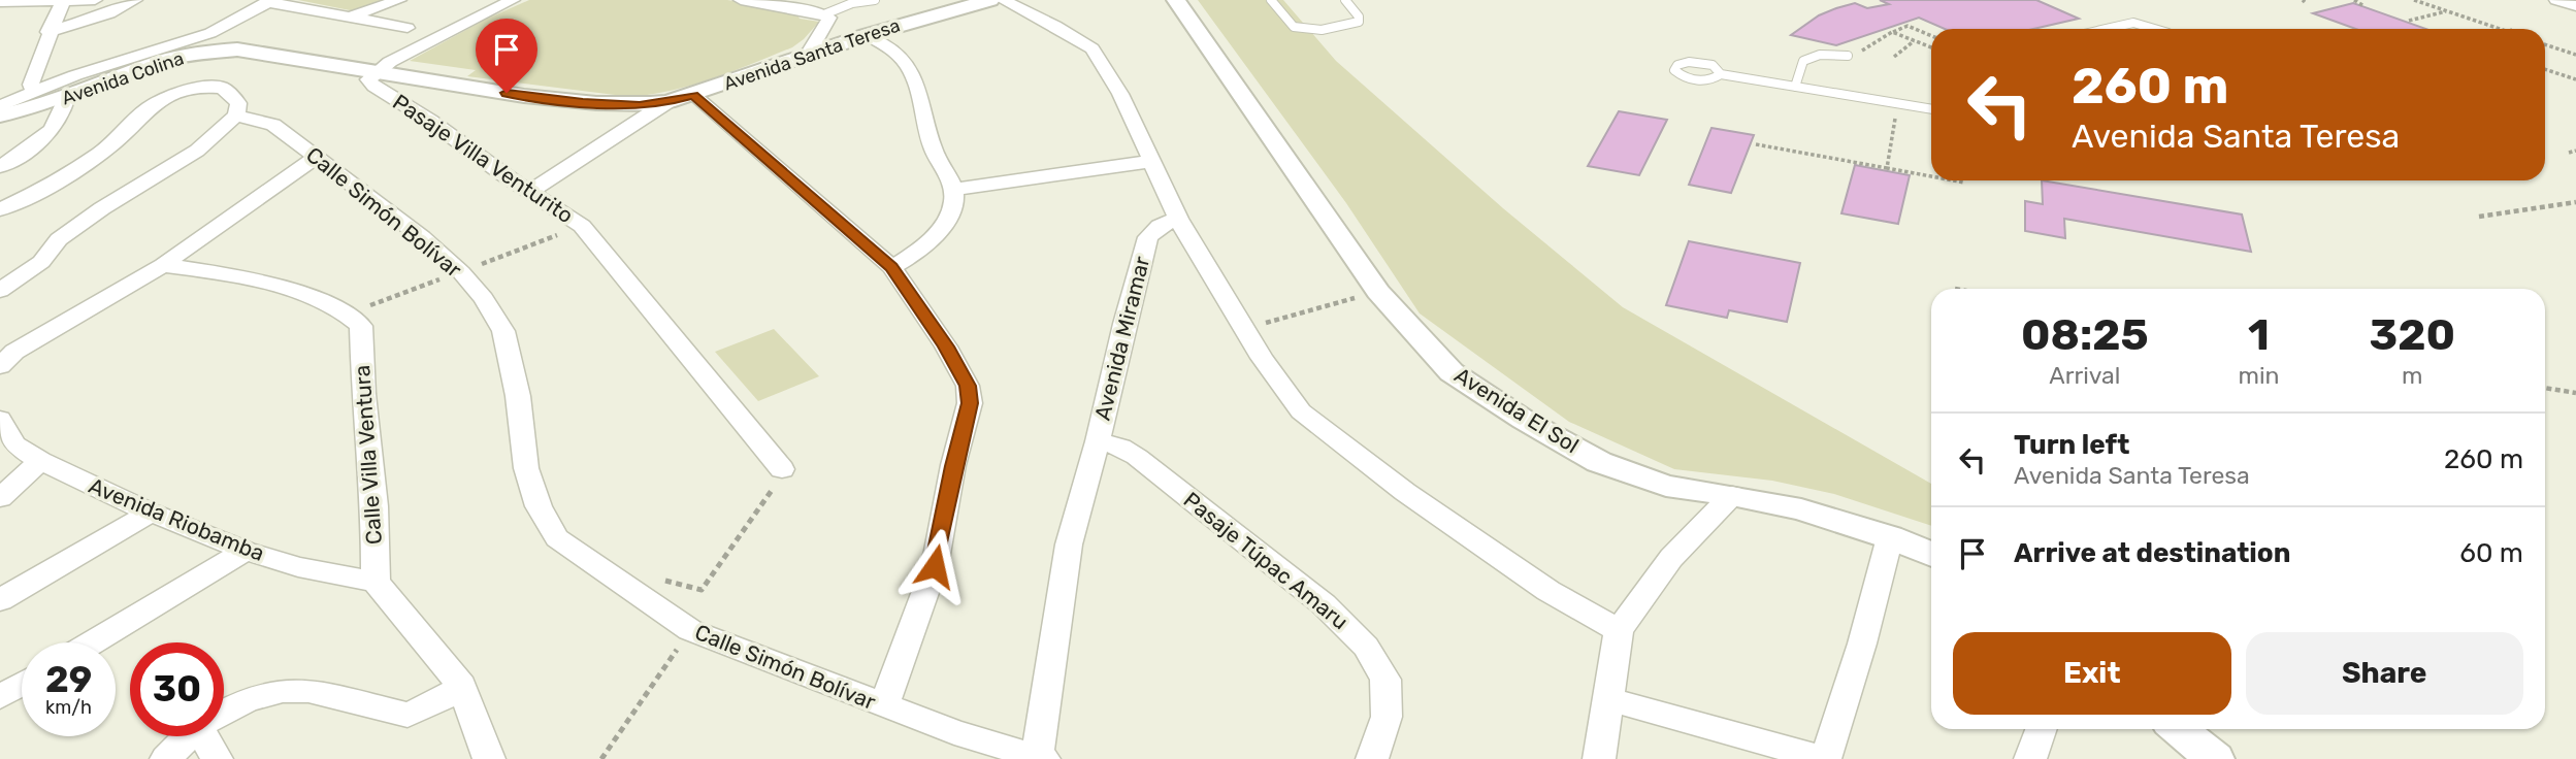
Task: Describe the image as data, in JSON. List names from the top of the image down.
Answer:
{
  "streets": {
    "street": [
      "Avenida Santa Teresa",
      "Avenida Colina",
      "Pasaje Villa Venturito",
      "Calle Simón Bolívar",
      "Avenida Miramar",
      "Avenida El Sol",
      "Calle Villa Ventura",
      "Avenida Riobamba",
      "Pasaje Túpac Amaru"
    ]
  },
  "crossings": [
    ["Avenida Santa Teresa", "Avenida Colina"],
    ["Avenida Santa Teresa", "Pasaje Villa Venturito"],
    ["Avenida Colina", "Pasaje Villa Venturito"],
    ["Calle Simón Bolívar", "Avenida Miramar"],
    ["Avenida Miramar", "Pasaje Túpac Amaru"],
    ["Calle Villa Ventura", "Avenida Riobamba"]
  ],
  "page": {
    "turn": ["260 m", "Avenida Santa Teresa"],
    "eta": [
      "08:25",
      "Arrival",
      "1",
      "min",
      "320",
      "m"
    ],
    "list": [
      {
        "name": "Turn left",
        "note": "Avenida Santa Teresa",
        "value": "260 m"
      },
      {
        "name": "Arrive at destination",
        "value": "60 m"
      }
    ],
    "buttons": ["Exit", "Share"],
    "speed": "29 km/h",
    "limit": "30"
  }
}
